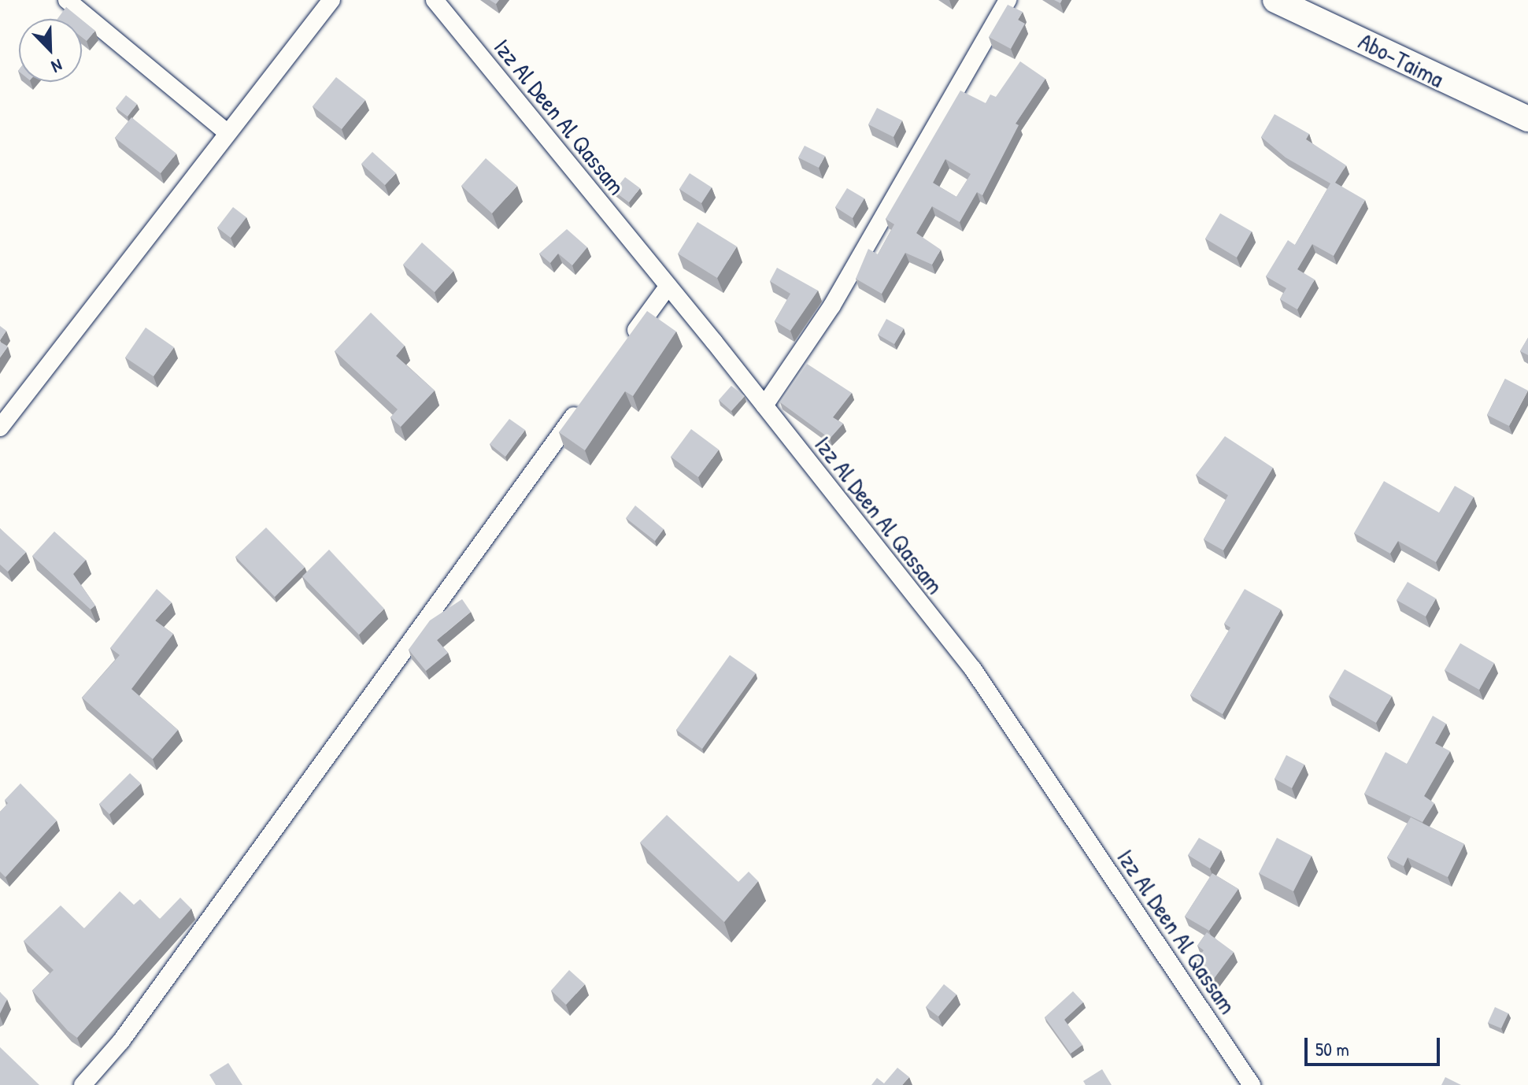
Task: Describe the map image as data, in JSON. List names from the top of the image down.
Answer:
{
  "streets": {
    "street": ["Abo-Taima", "Izz Al Deen Al Qassam"]
  },
  "scale_bar": "50 m",
  "north": "bottom right"
}
